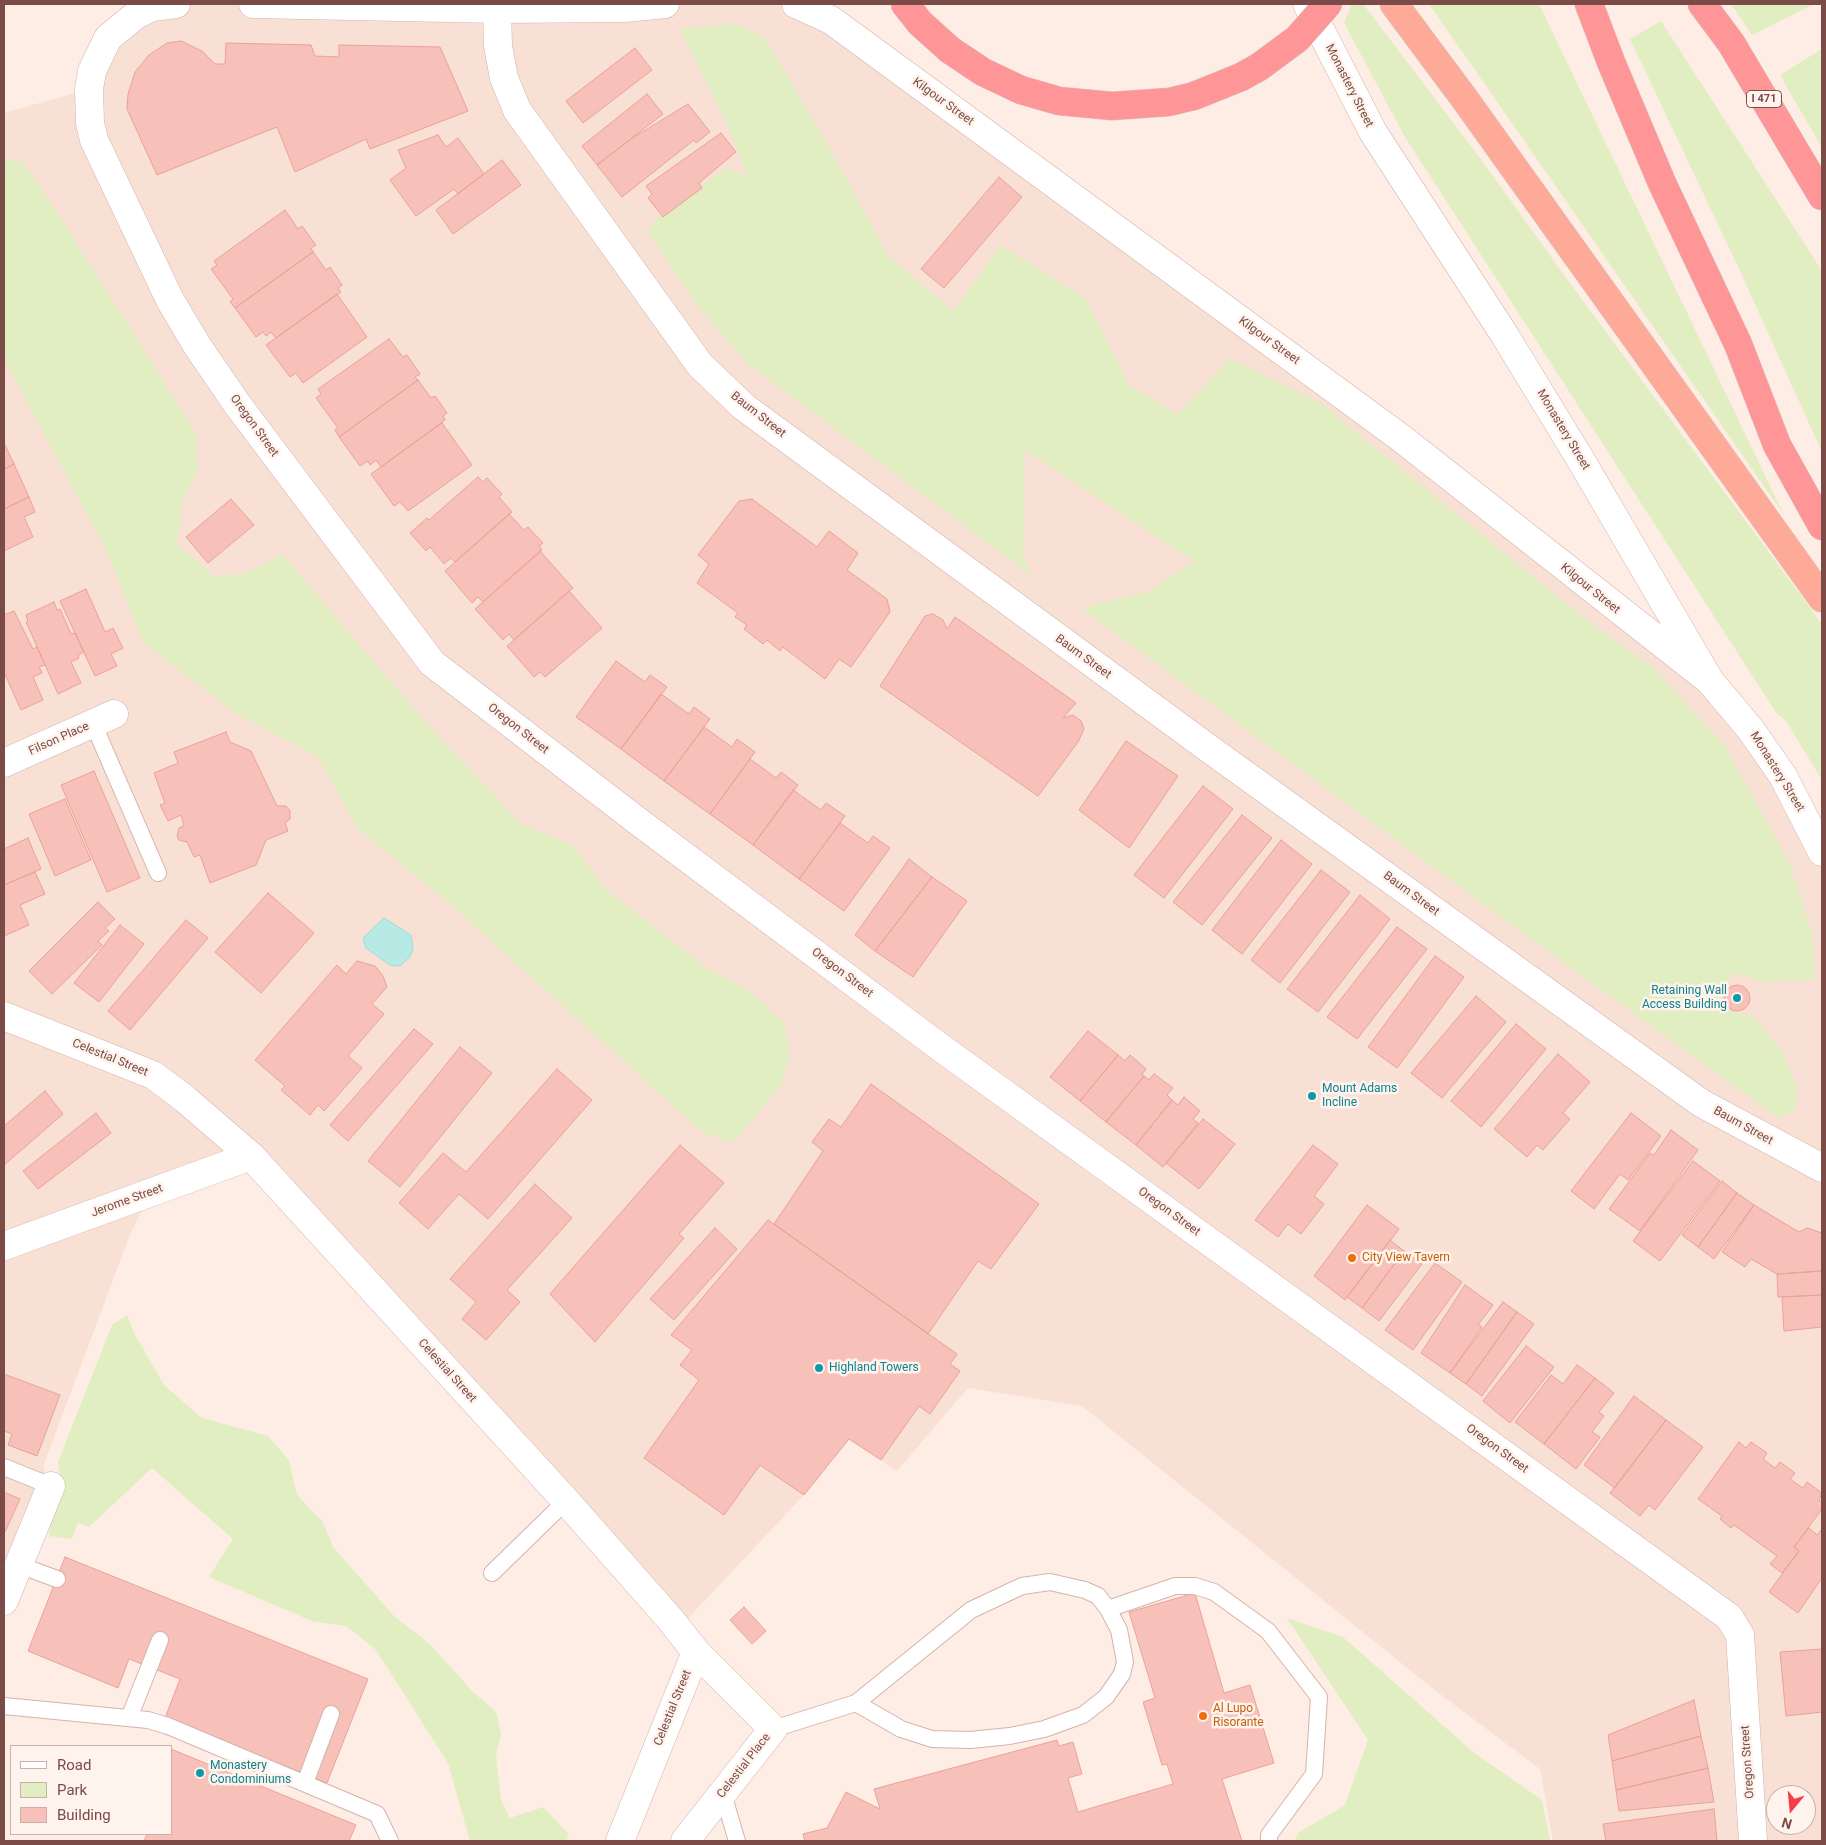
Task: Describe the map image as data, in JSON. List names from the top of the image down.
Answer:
{
  "streets": {
    "highway": ["I 471"],
    "street": [
      "Monastery Street",
      "Kilgour Street",
      "Baum Street",
      "Oregon Street",
      "Filson Place",
      "Celestial Street",
      "Jerome Street",
      "Celestial Place"
    ]
  },
  "crossings": [
    ["Monastery Street", "Kilgour Street"],
    ["Celestial Street", "Jerome Street"],
    ["Celestial Street", "Celestial Place"]
  ],
  "places": [
    "Retaining Wall Access Building",
    "Mount Adams Incline",
    "City View Tavern",
    "Highland Towers",
    "Al Lupo Risorante",
    "Monastery Condominiums"
  ],
  "legend": ["Road", "Park", "Building"],
  "north": "bottom"
}
